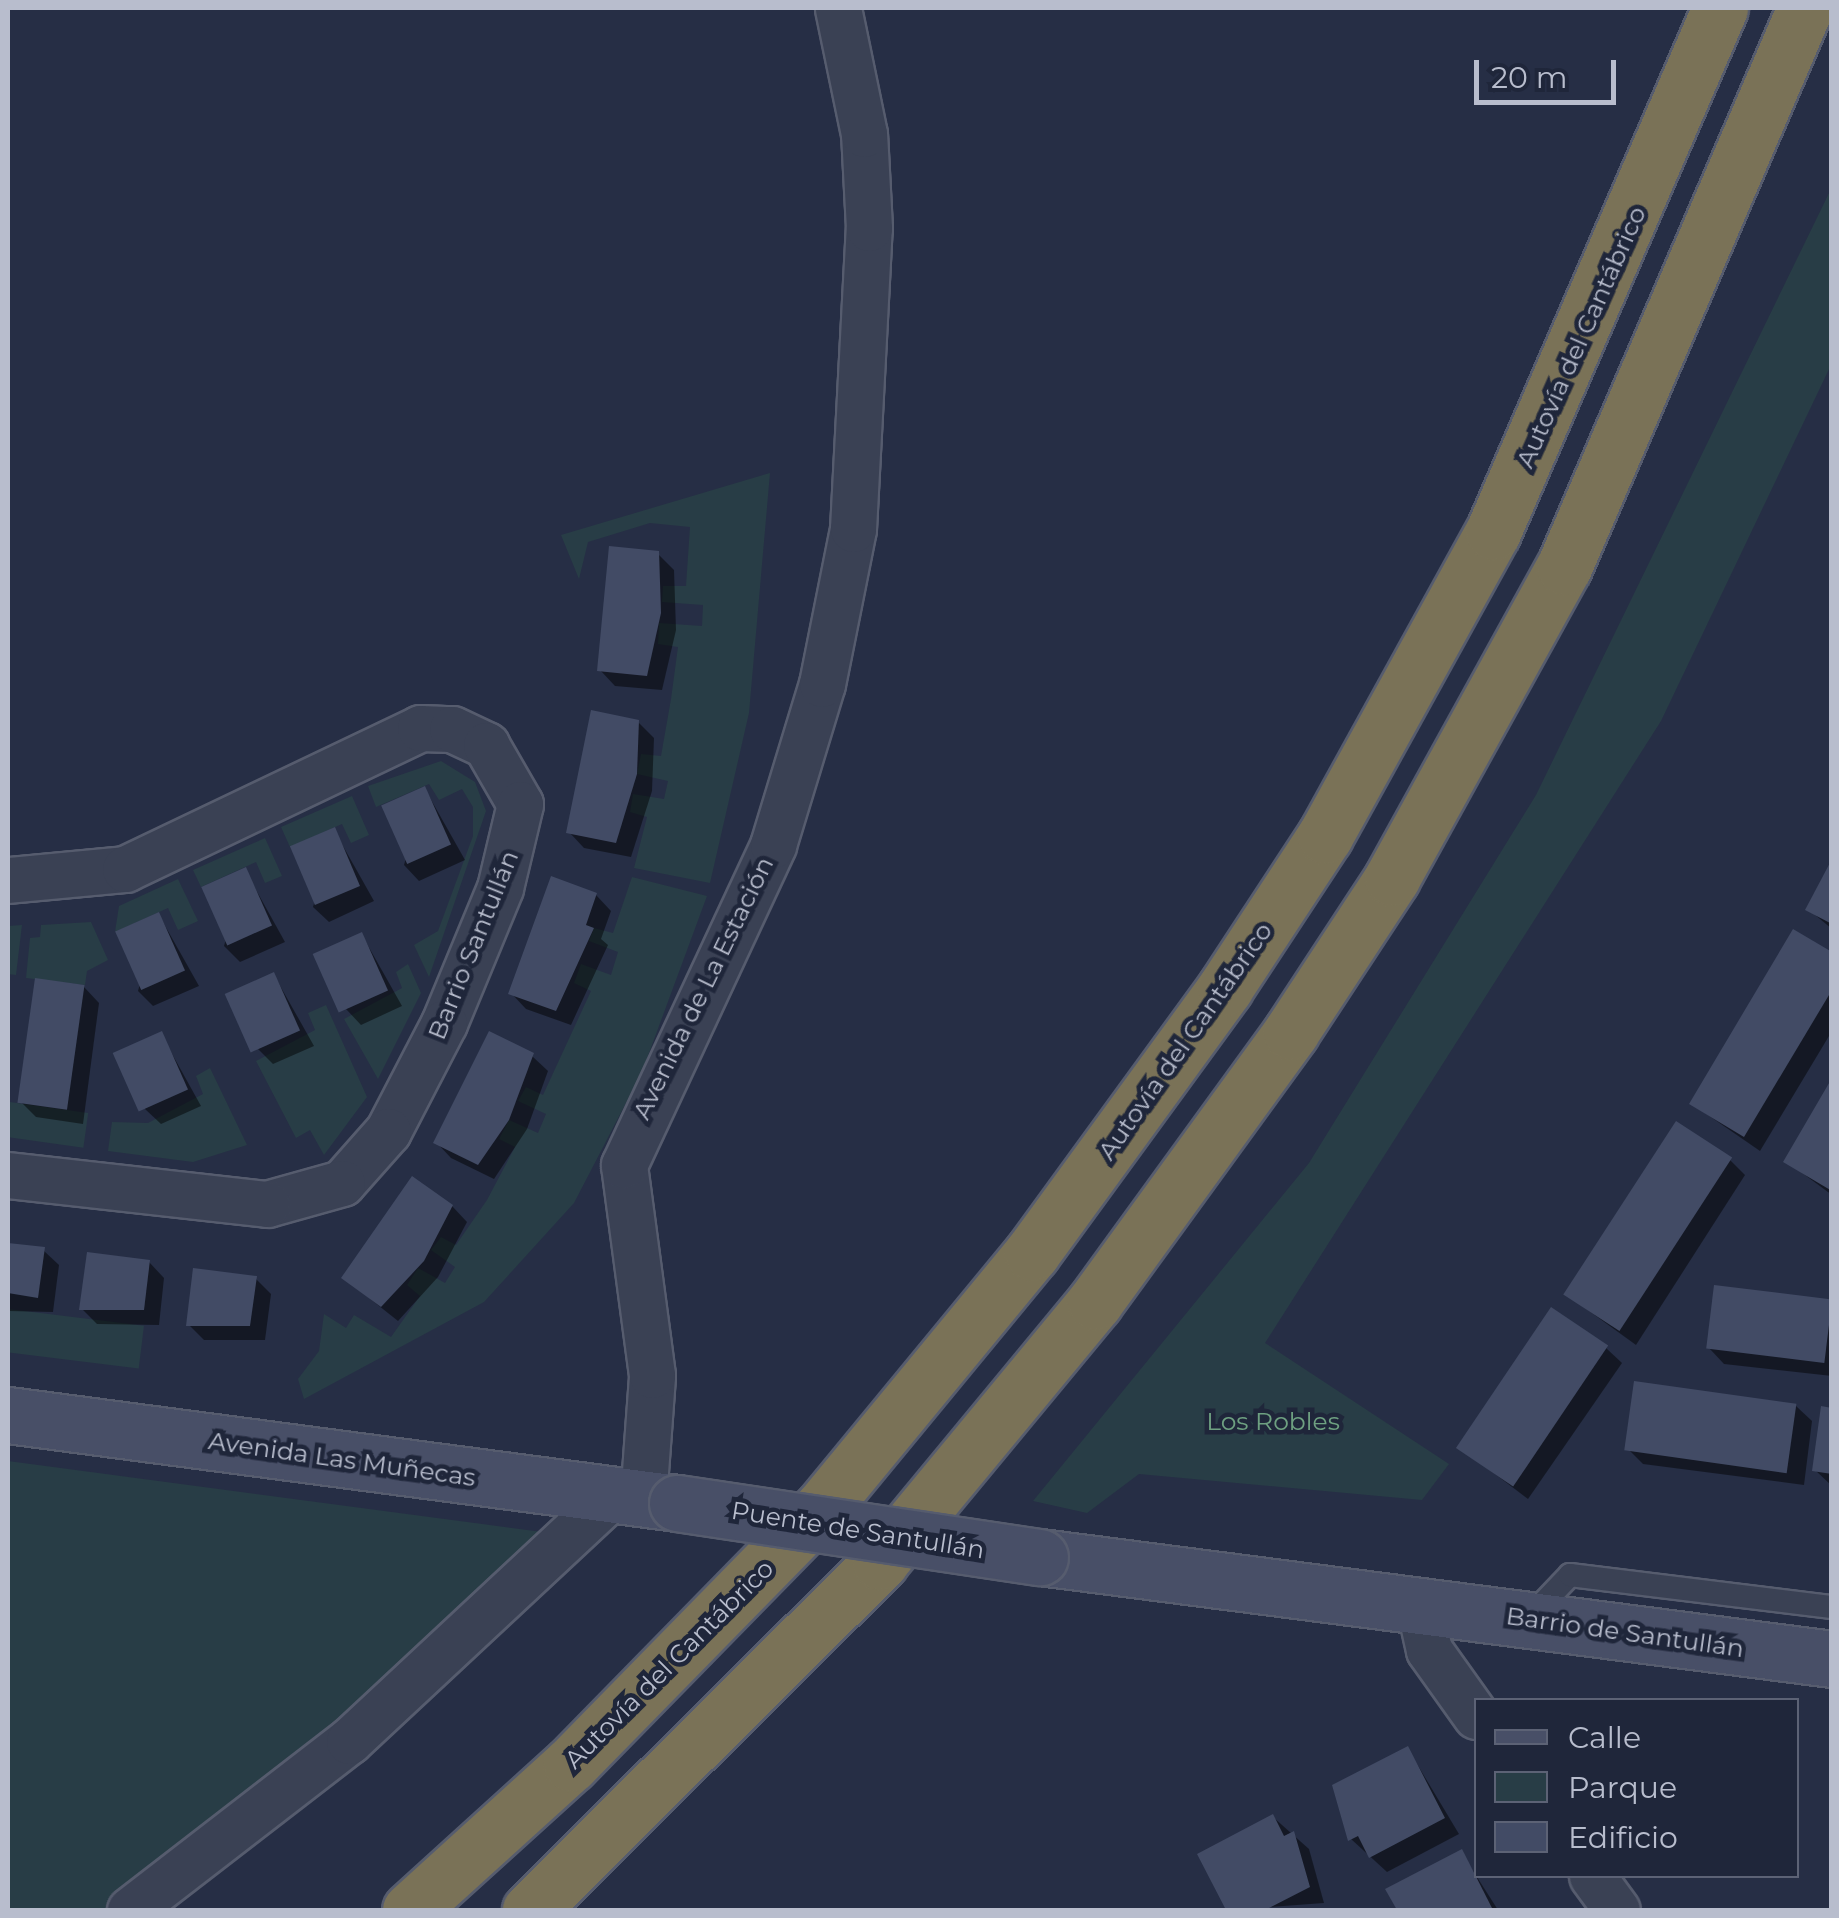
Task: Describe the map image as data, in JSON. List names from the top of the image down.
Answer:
{
  "streets": {
    "highway": ["Autovía del Cantábrico"],
    "street": [
      "Barrio Santullán",
      "Avenida de La Estación",
      "Avenida Las Muñecas",
      "Puente de Santullán",
      "Barrio de Santullán"
    ]
  },
  "crossings": [
    ["Avenida de La Estación", "Avenida Las Muñecas"],
    ["Avenida de La Estación", "Puente de Santullán"],
    ["Avenida Las Muñecas", "Puente de Santullán"],
    ["Puente de Santullán", "Barrio de Santullán"]
  ],
  "parks": ["Los Robles"],
  "legend": ["Calle", "Parque", "Edificio"],
  "scale_bar": "20 m"
}
